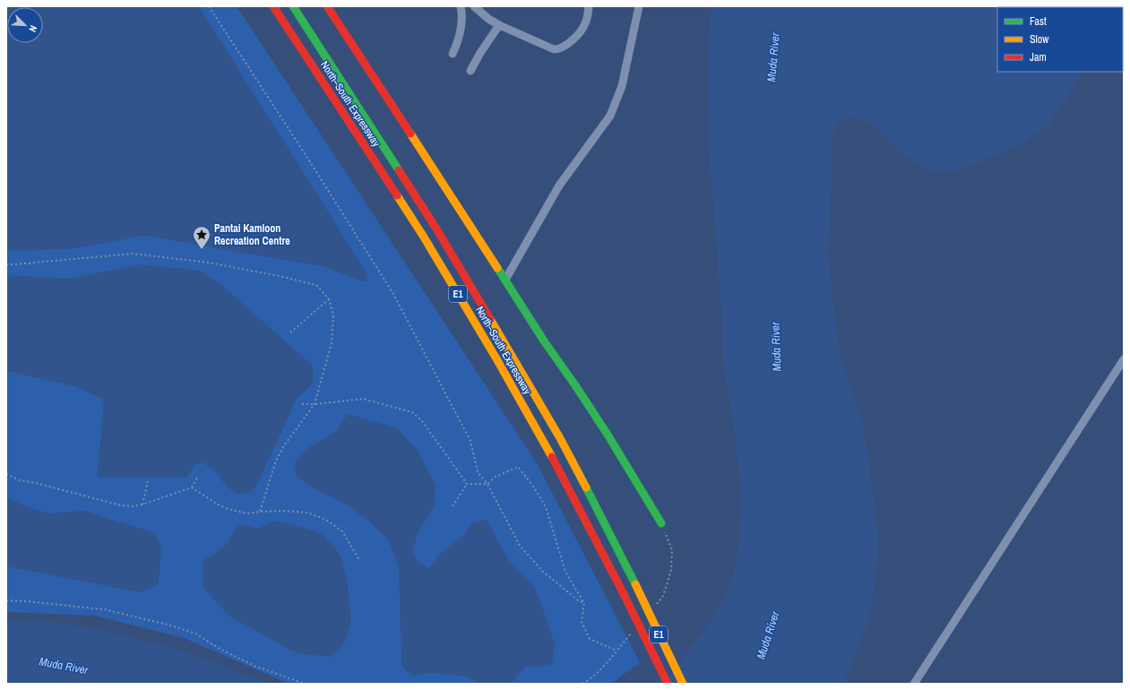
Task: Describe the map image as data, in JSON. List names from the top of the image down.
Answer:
{
  "streets": {
    "main road": ["North–South Expressway", "E1"]
  },
  "water": ["Muda River"],
  "places": {
    "place": ["Pantai Kamloon Recreation Centre"]
  },
  "legend": ["Fast", "Slow", "Jam"],
  "north": "bottom right"
}
